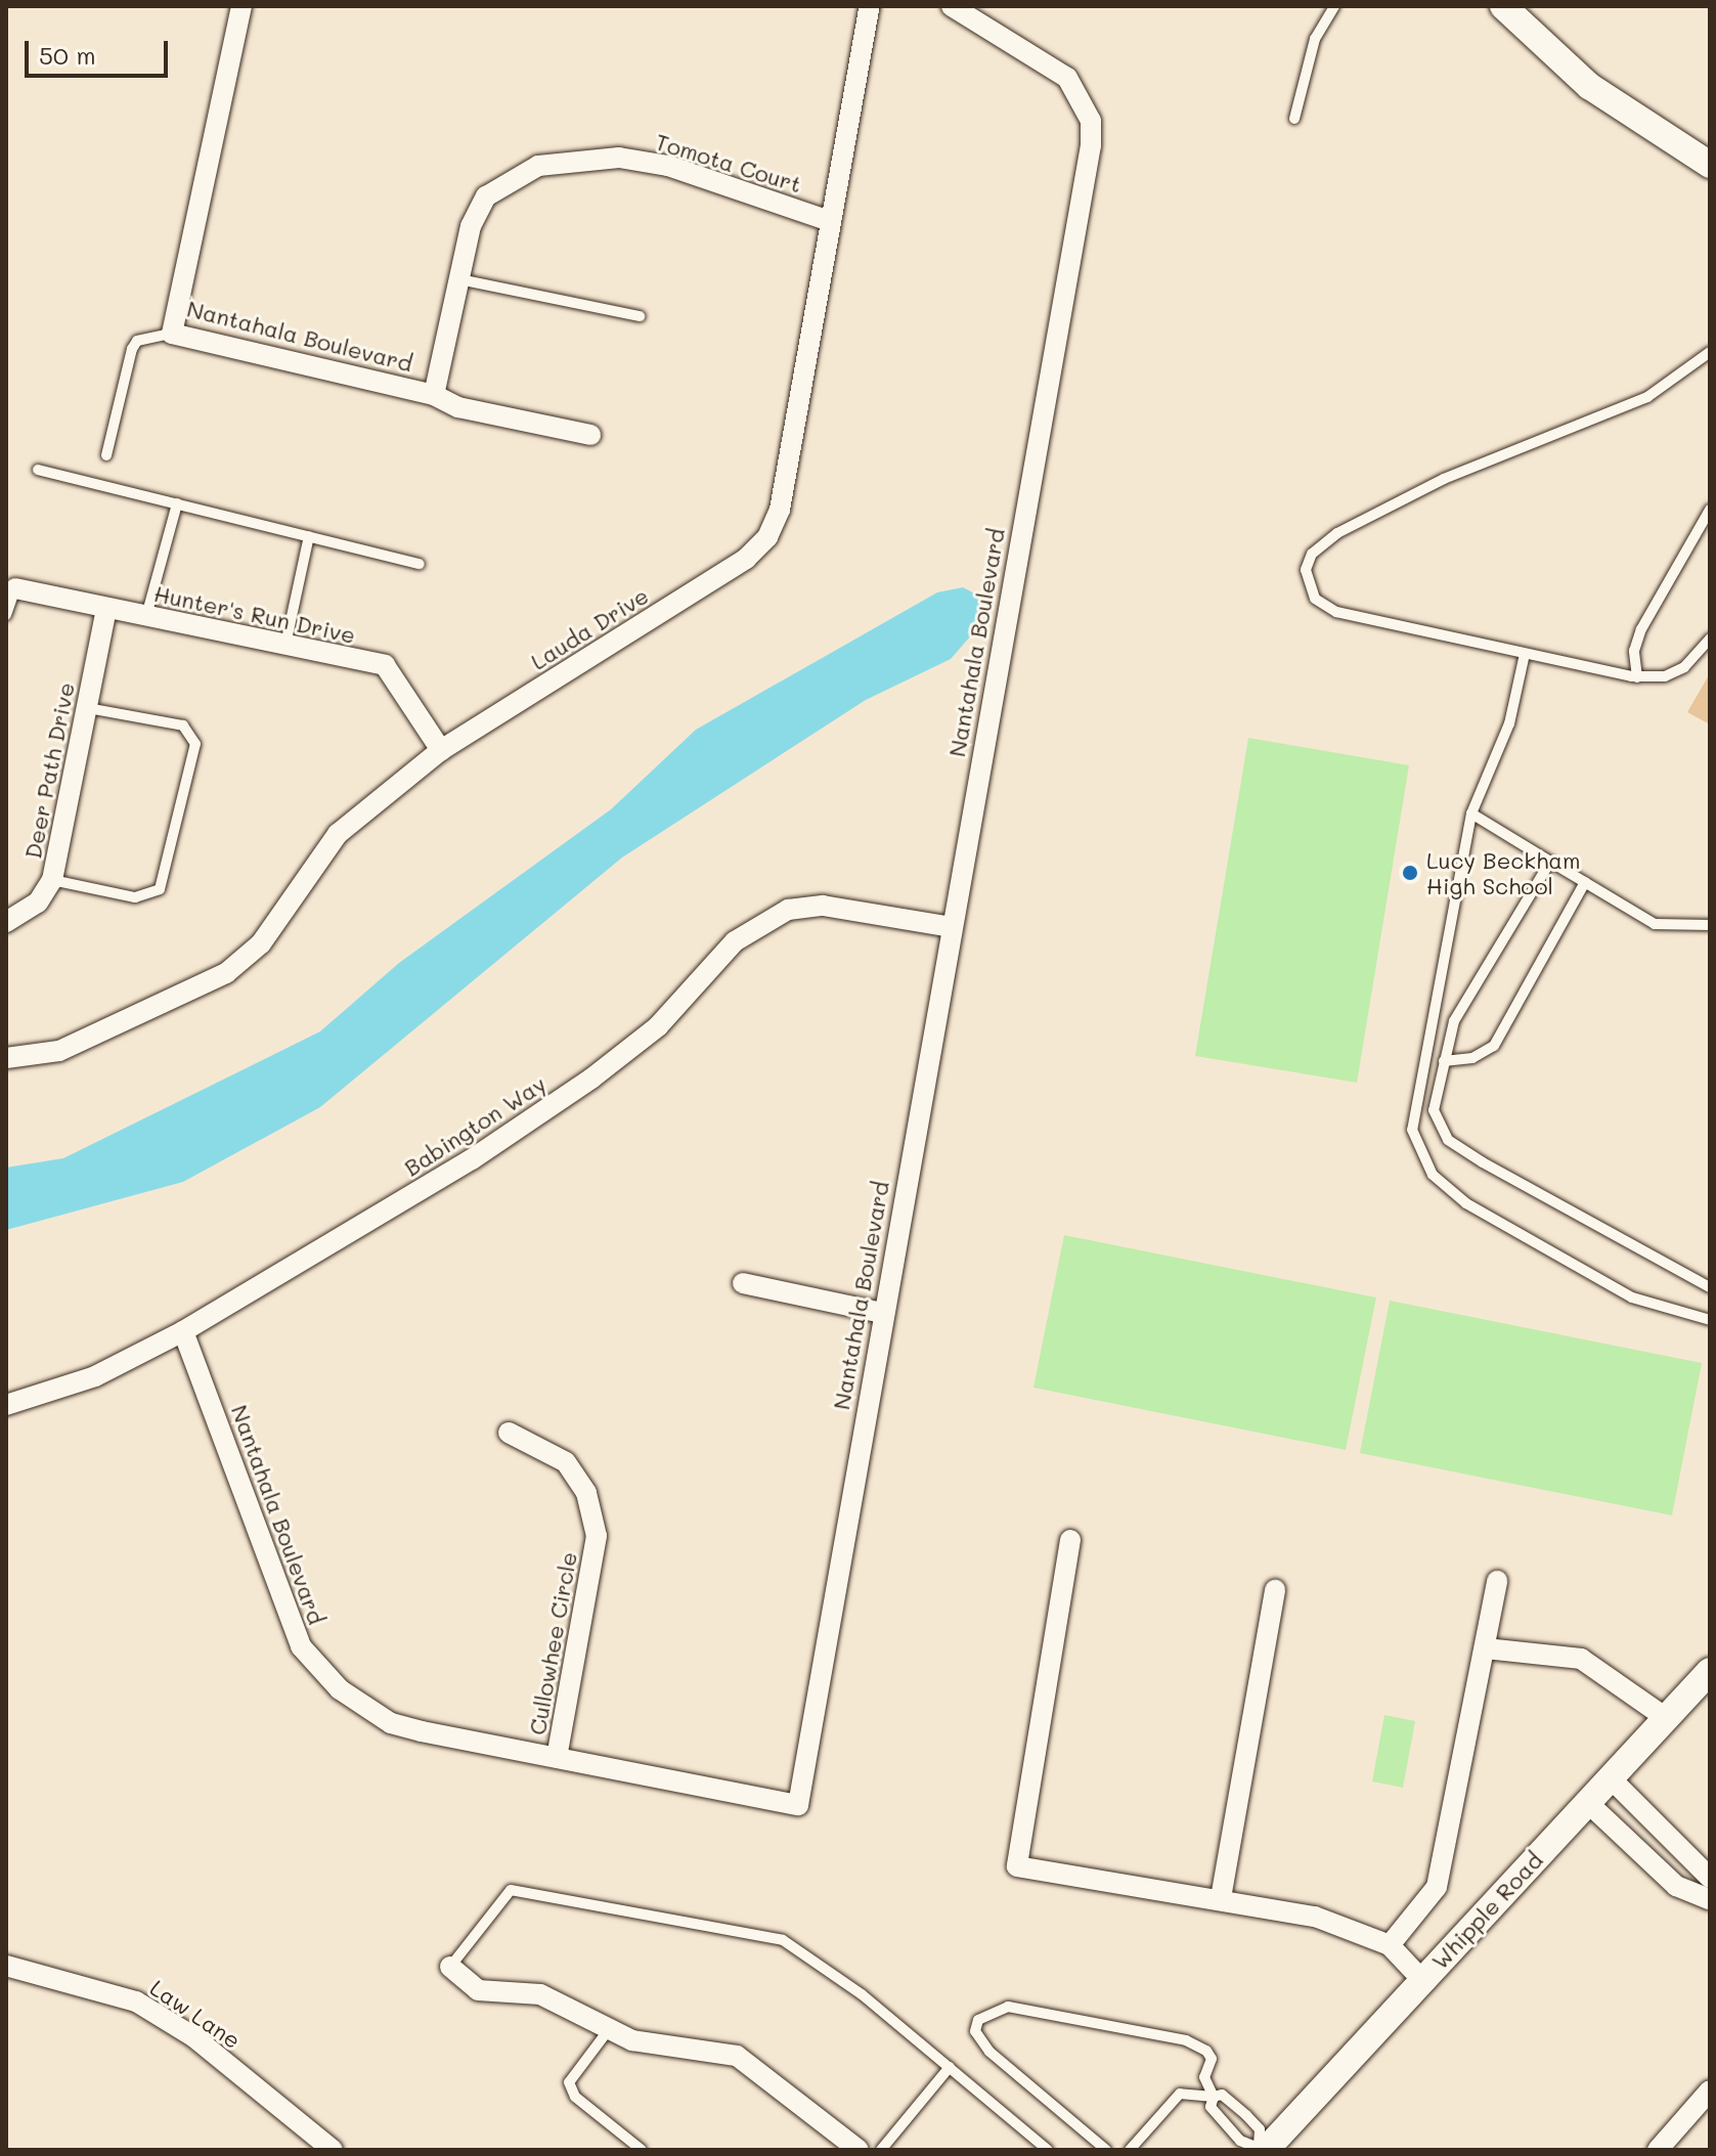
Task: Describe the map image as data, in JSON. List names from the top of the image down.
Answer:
{
  "streets": {
    "main road": ["Whipple Road"],
    "street": [
      "Tomota Court",
      "Nantahala Boulevard",
      "Hunter's Run Drive",
      "Lauda Drive",
      "Deer Path Drive",
      "Babington Way",
      "Cullowhee Circle",
      "Law Lane"
    ]
  },
  "crossings": [
    ["Tomota Court", "Nantahala Boulevard"],
    ["Tomota Court", "Lauda Drive"],
    ["Nantahala Boulevard", "Babington Way"],
    ["Nantahala Boulevard", "Cullowhee Circle"],
    ["Hunter's Run Drive", "Lauda Drive"],
    ["Hunter's Run Drive", "Deer Path Drive"]
  ],
  "places": ["Lucy Beckham High School"],
  "scale_bar": "50 m"
}
